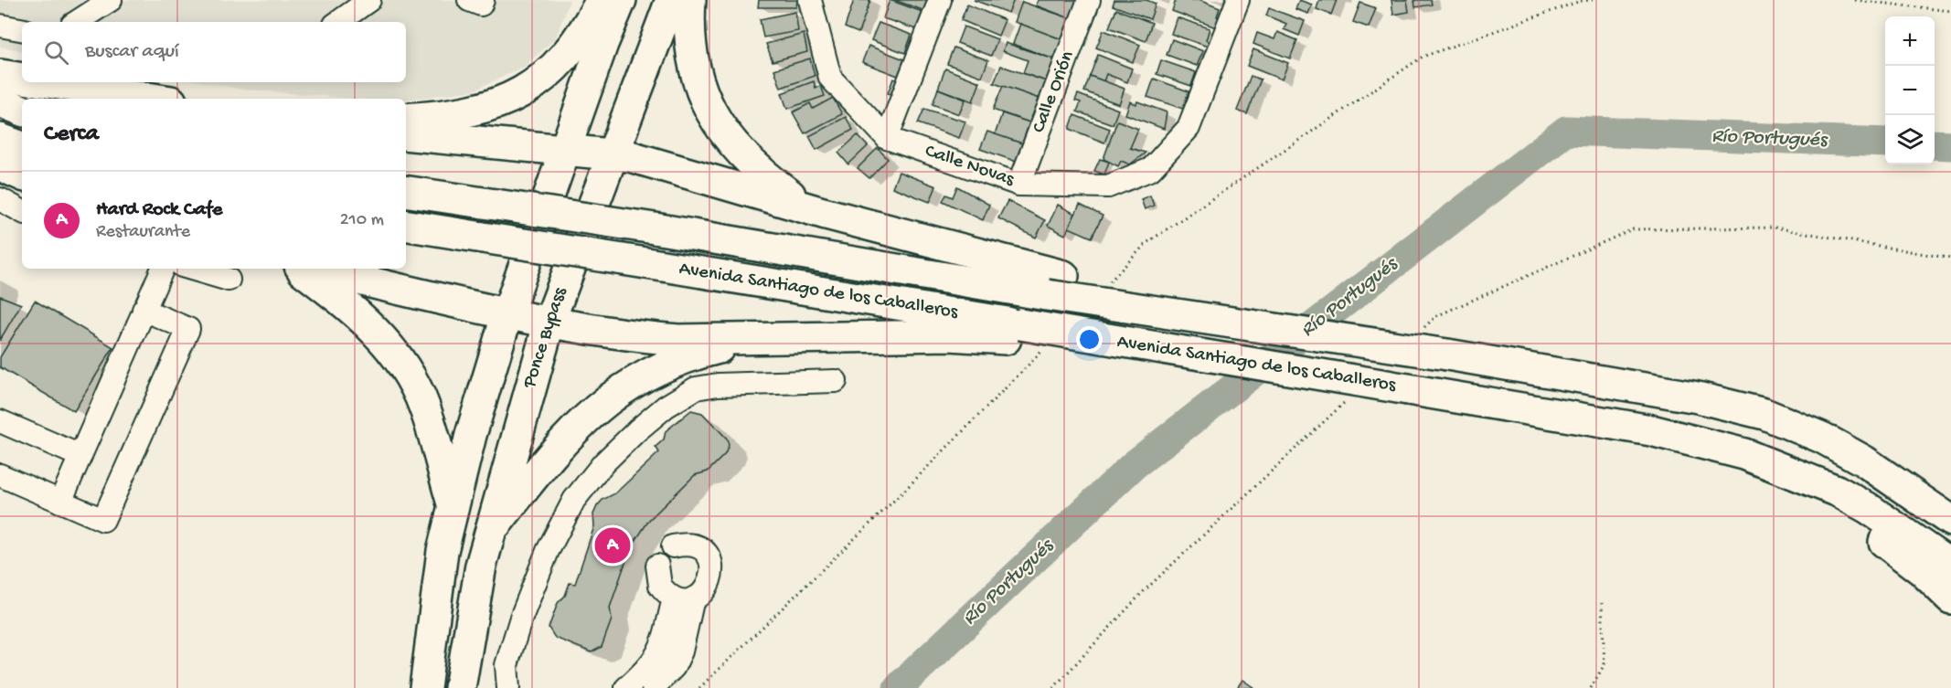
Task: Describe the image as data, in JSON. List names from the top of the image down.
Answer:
{
  "streets": {
    "highway": ["Avenida Santiago de los Caballeros", "Ponce Bypass"],
    "street": ["Calle Orión", "Calle Novas"]
  },
  "crossings": [
    ["Calle Orión", "Calle Novas"]
  ],
  "water": ["Río Portugués"],
  "page": {
    "map_buttons": ["+", "−"],
    "search": "Buscar aquí",
    "heading": "Cerca",
    "list": [
      {
        "mark": "A",
        "name": "Hard Rock Cafe",
        "note": "Restaurante",
        "value": "210 m"
      }
    ],
    "pins": "A"
  }
}
